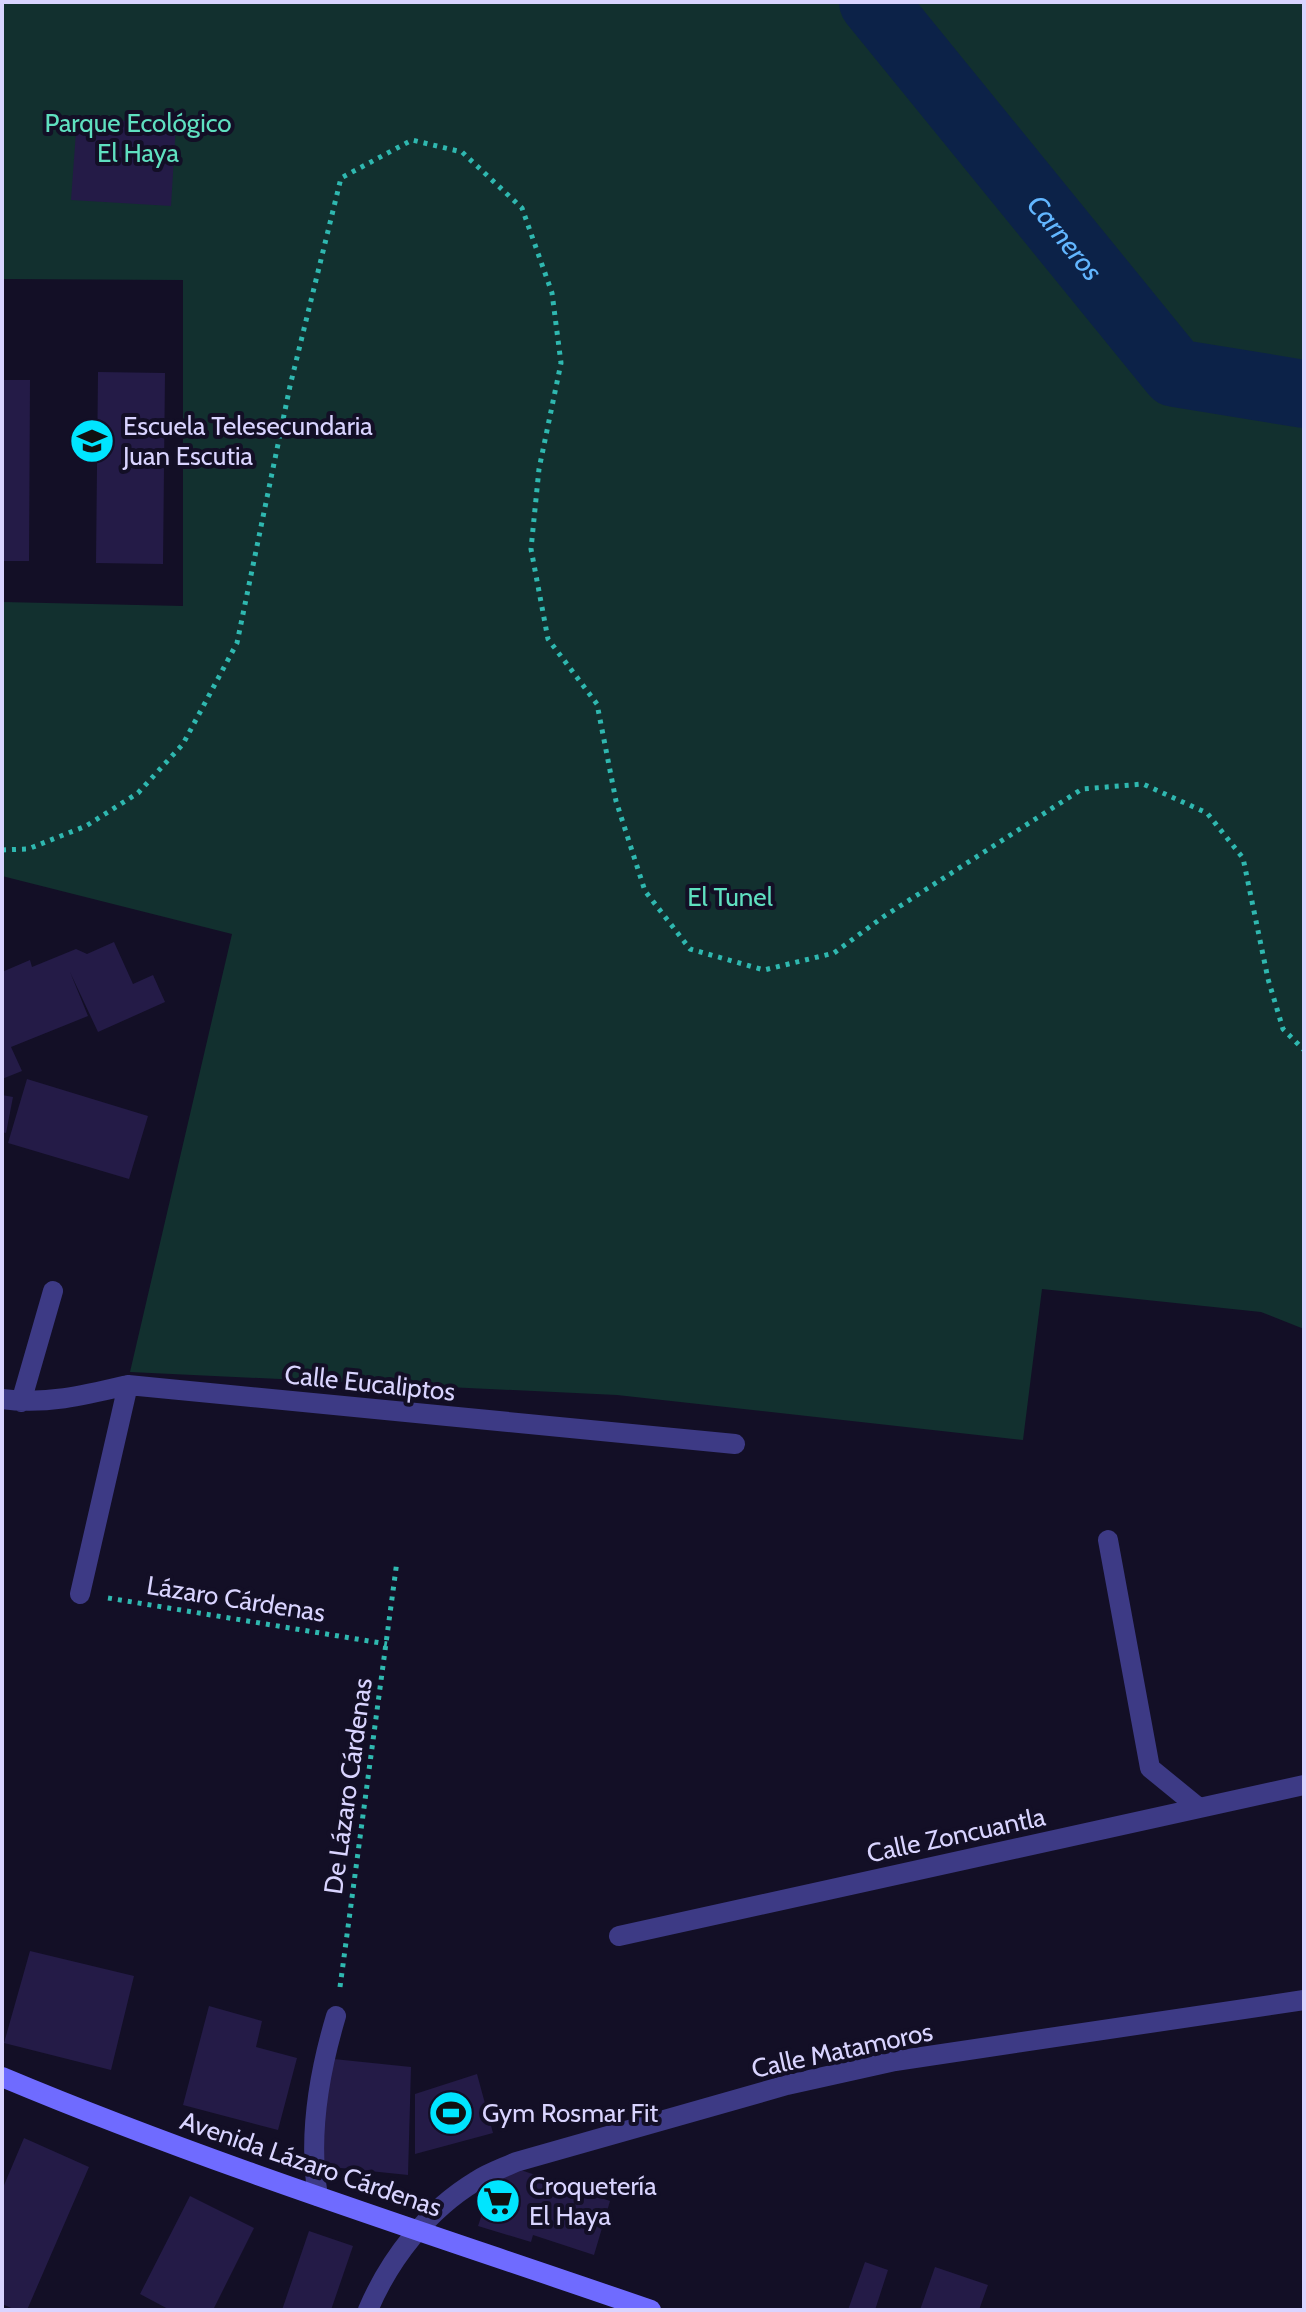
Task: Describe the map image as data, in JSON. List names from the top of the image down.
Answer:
{
  "streets": {
    "main road": ["Avenida Lázaro Cárdenas"],
    "street": ["Calle Eucaliptos", "Calle Zoncuantla", "Calle Matamoros"],
    "path": ["Lázaro Cárdenas", "De Lázaro Cárdenas"]
  },
  "crossings": [
    ["Lázaro Cárdenas", "De Lázaro Cárdenas"],
    ["Calle Matamoros", "Avenida Lázaro Cárdenas"]
  ],
  "water": ["Carneros"],
  "parks": ["Parque Ecológico El Haya", "El Tunel"],
  "places": {
    "school or university": ["Escuela Telesecundaria Juan Escutia"],
    "sports": ["Gym Rosmar Fit"],
    "supermarket": ["Croquetería El Haya"]
  }
}
